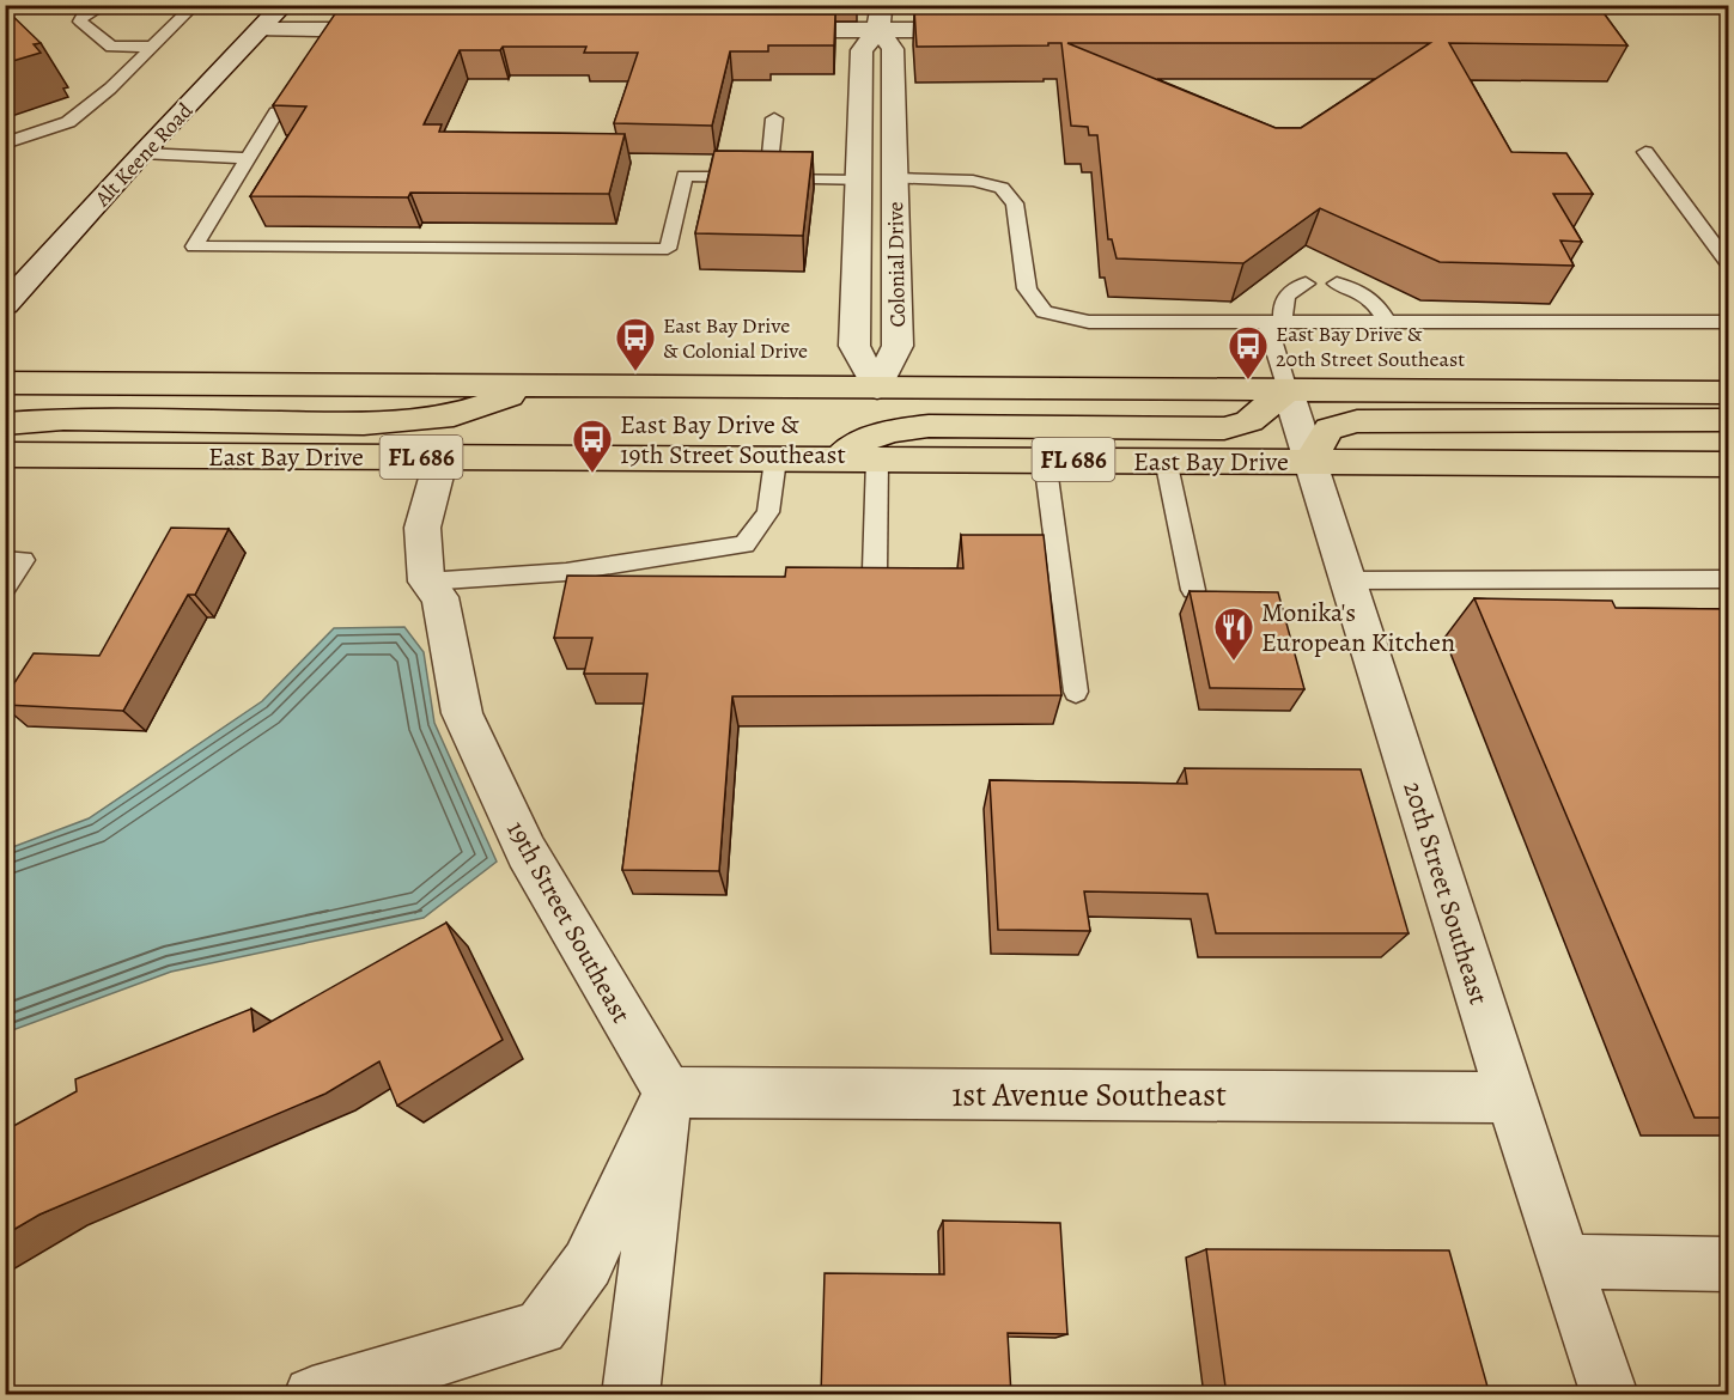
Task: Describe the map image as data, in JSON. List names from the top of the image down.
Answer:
{
  "streets": {
    "main road": ["East Bay Drive", "FL 686"],
    "street": [
      "Alt Keene Road",
      "Colonial Drive",
      "20th Street Southeast",
      "19th Street Southeast",
      "1st Avenue Southeast"
    ]
  },
  "crossings": [
    ["East Bay Drive", "20th Street Southeast"],
    ["East Bay Drive", "19th Street Southeast"],
    ["20th Street Southeast", "1st Avenue Southeast"],
    ["19th Street Southeast", "1st Avenue Southeast"]
  ],
  "places": {
    "bus stop": ["East Bay Drive & Colonial Drive", "East Bay Drive & 20th Street Southeast", "East Bay Drive & 19th Street Southeast"],
    "restaurant": ["Monika's European Kitchen"]
  }
}
